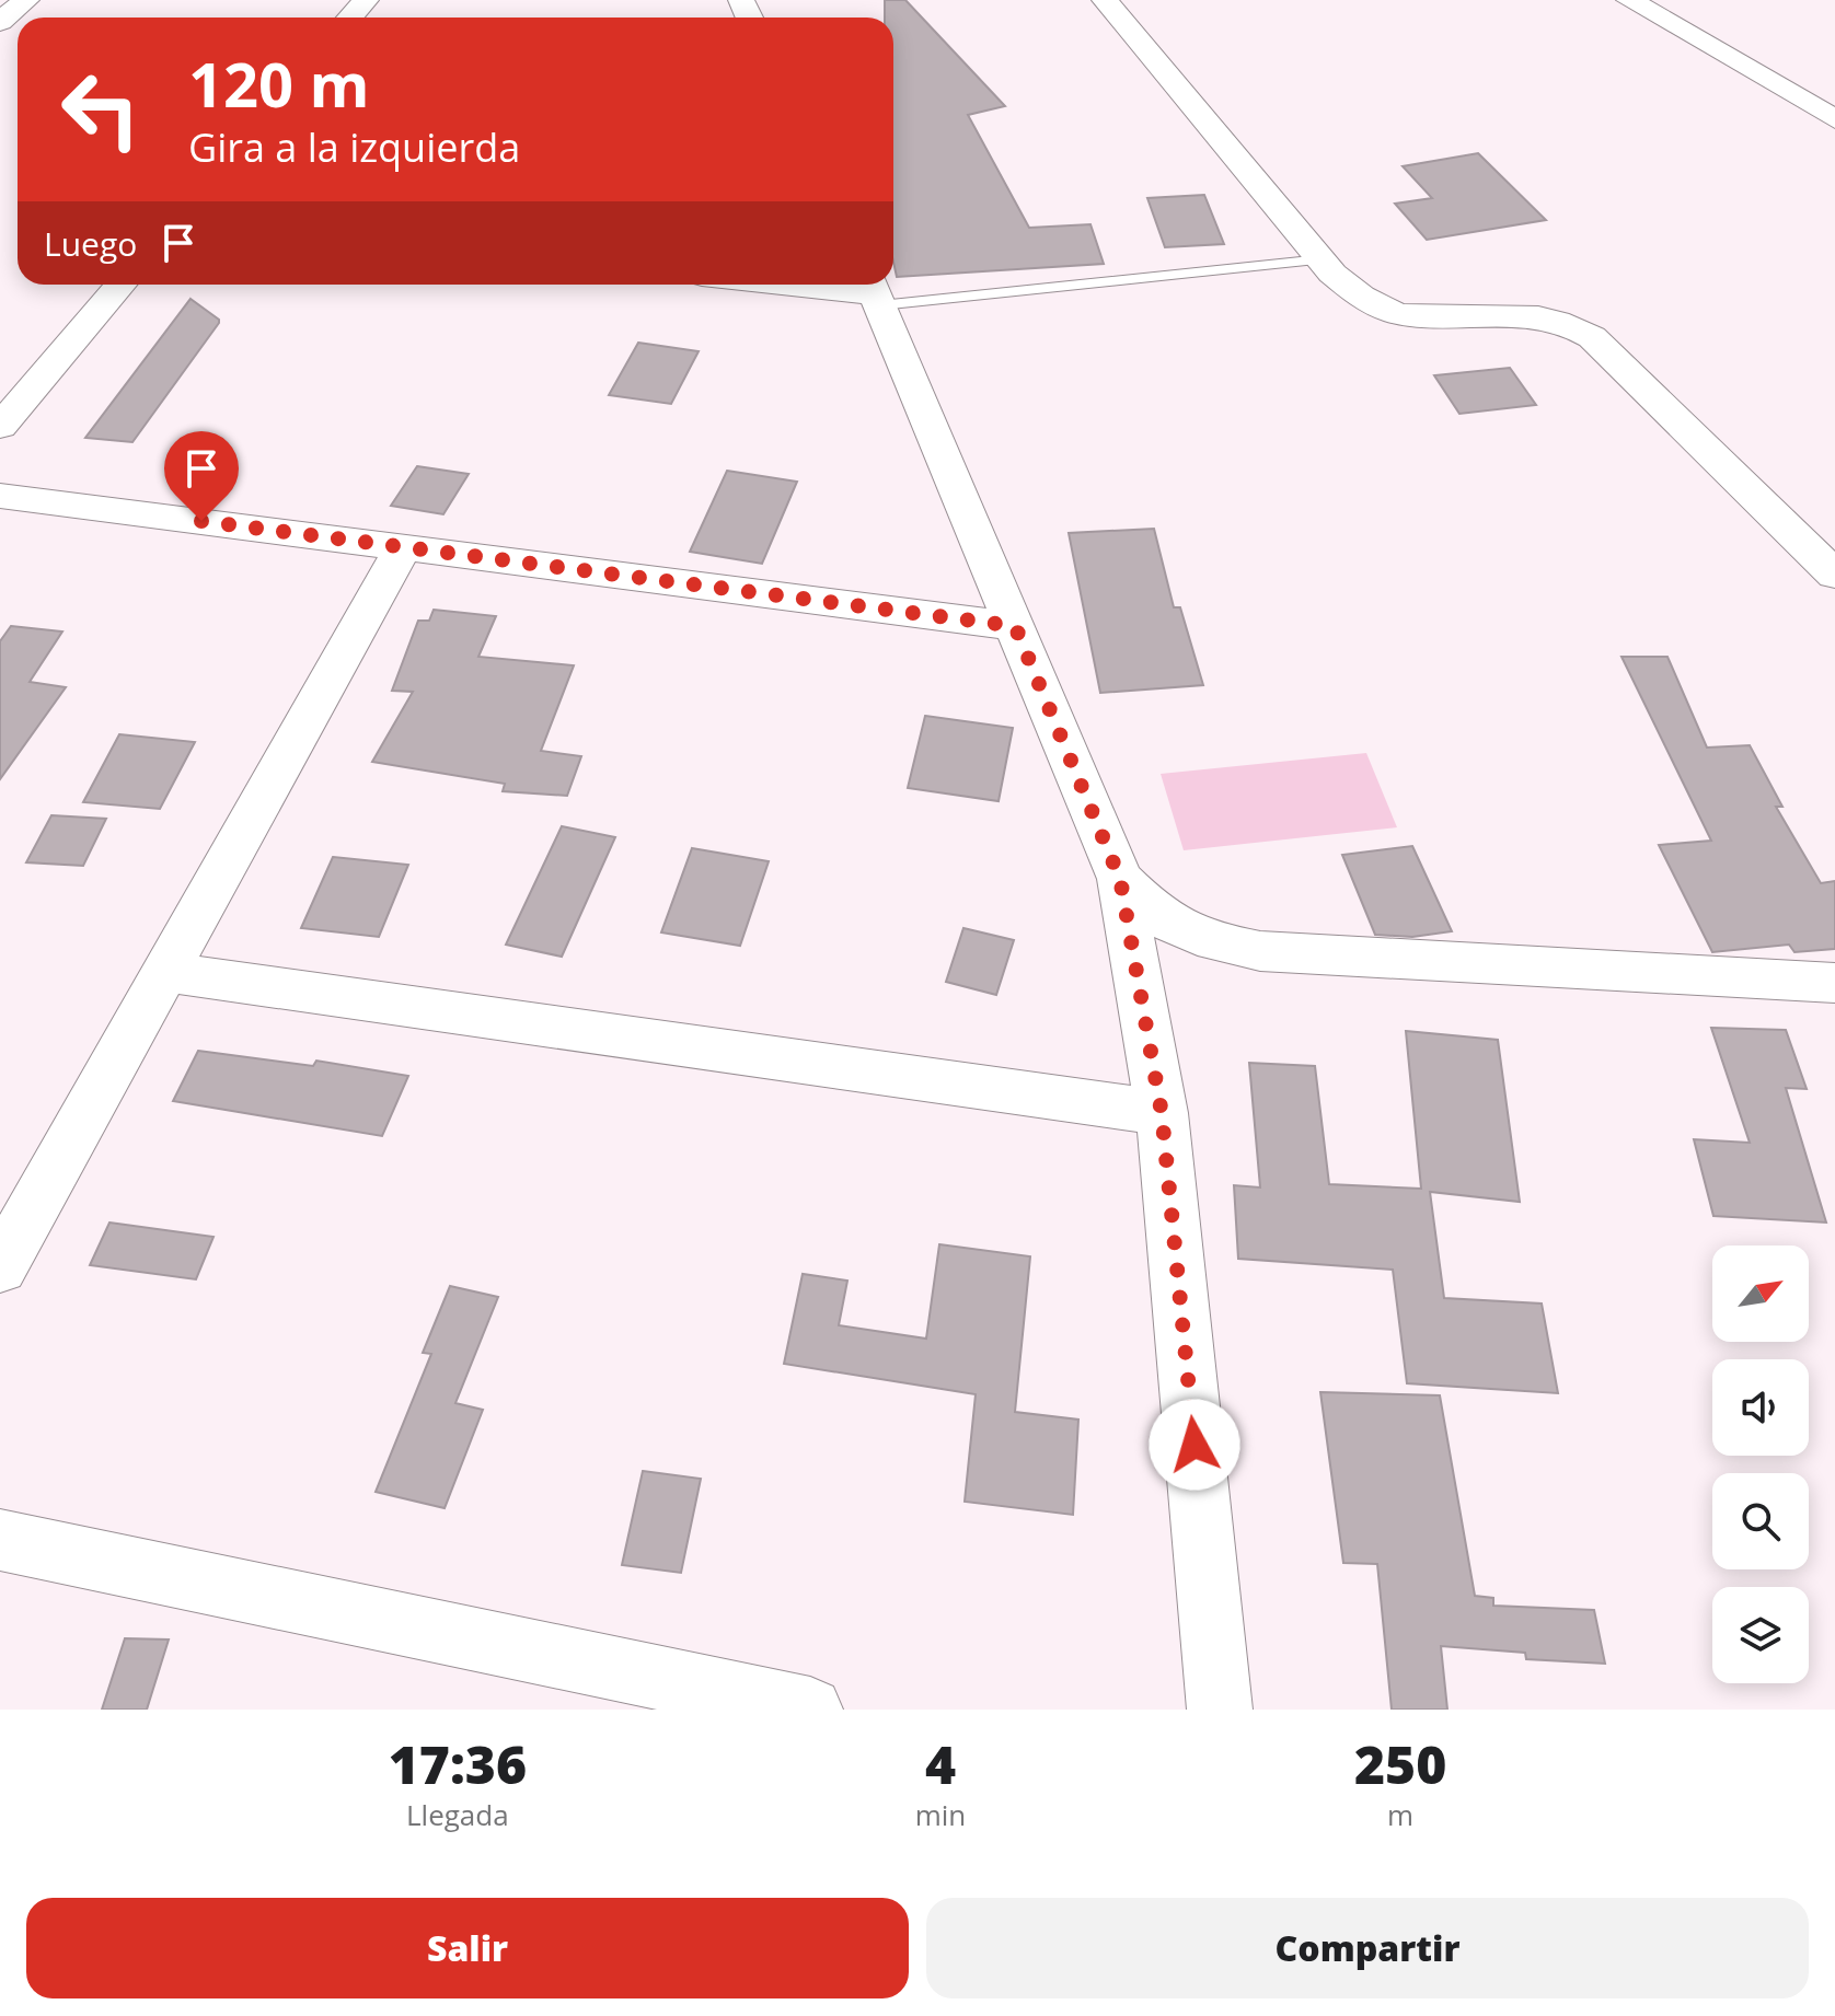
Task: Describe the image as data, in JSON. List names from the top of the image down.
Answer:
{
  "north": "top right",
  "page": {
    "turn": ["120 m", "Gira a la izquierda"],
    "then": "Luego",
    "eta": [
      "17:36",
      "Llegada",
      "4",
      "min",
      "250",
      "m"
    ],
    "buttons": ["Salir", "Compartir"]
  }
}
